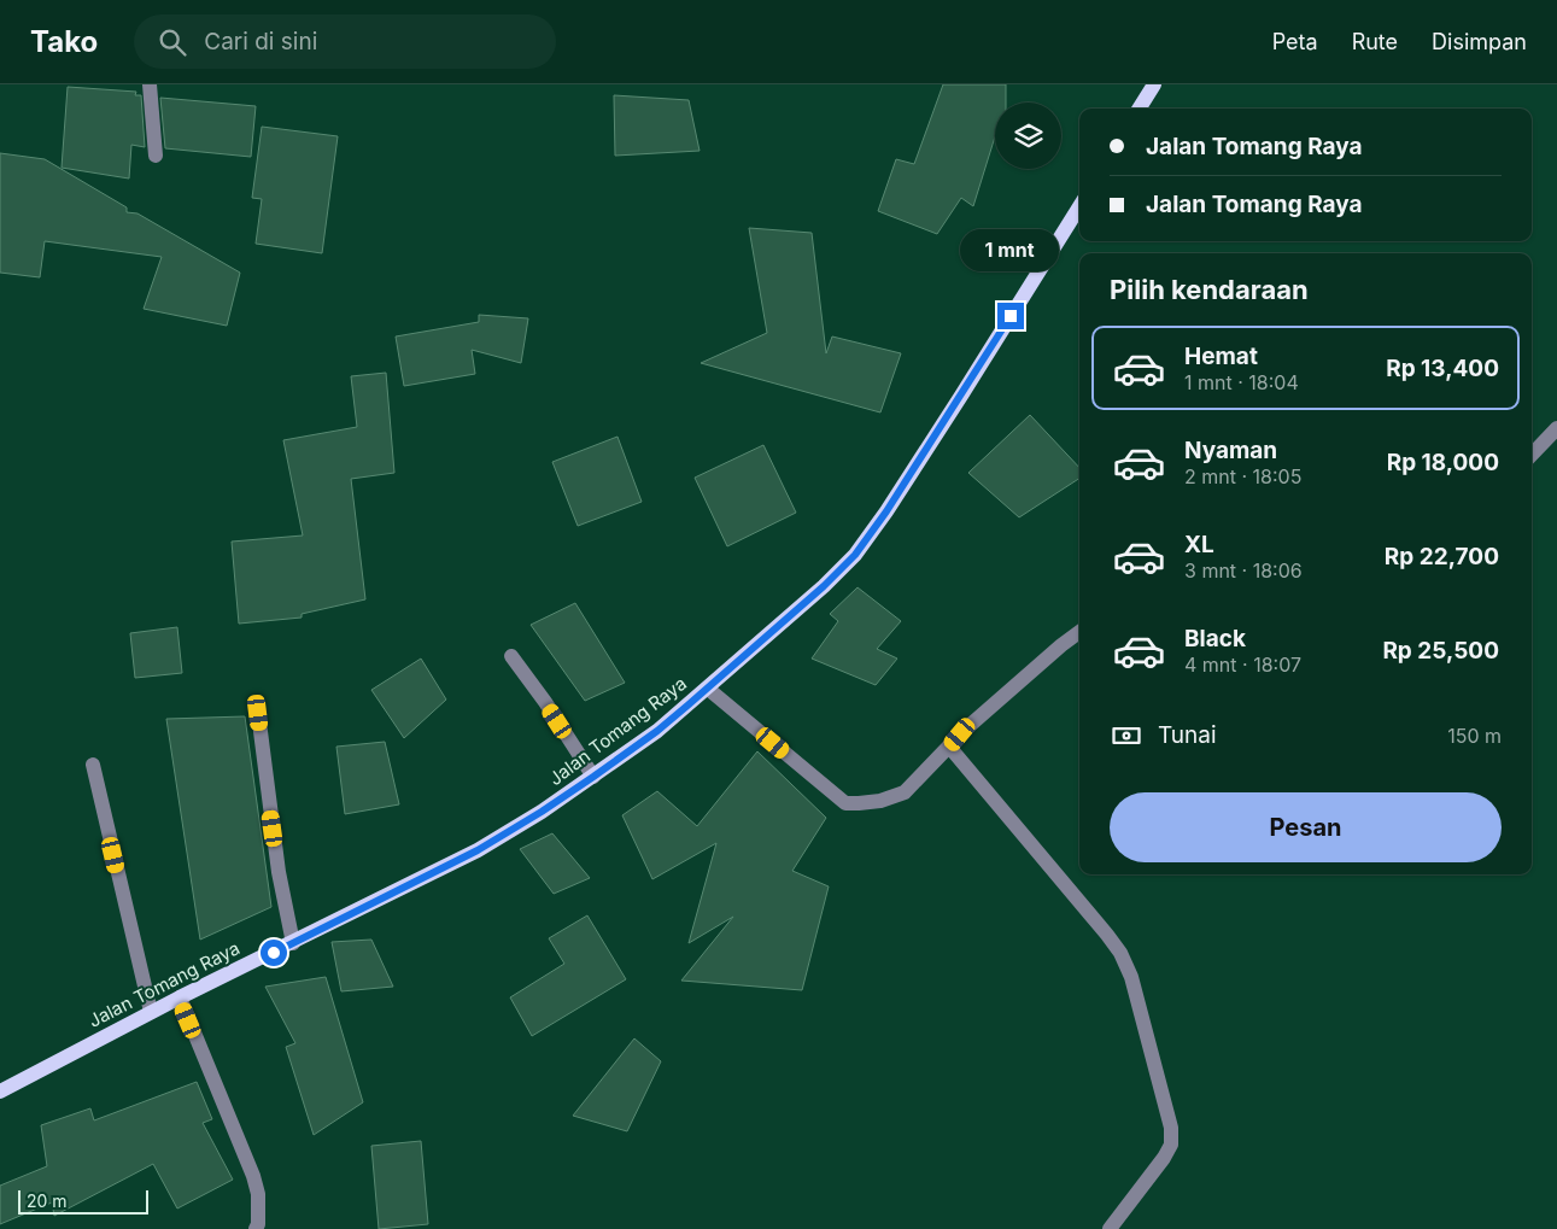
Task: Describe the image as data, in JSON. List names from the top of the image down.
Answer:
{
  "streets": {
    "main road": ["Jalan Tomang Raya"]
  },
  "scale_bar": "20 m",
  "page": {
    "header": "Tako",
    "search": "Cari di sini",
    "nav": ["Peta", "Rute", "Disimpan"],
    "banner": ["Jalan Tomang Raya", "Jalan Tomang Raya"],
    "bubble": "1 mnt",
    "heading": "Pilih kendaraan",
    "list": [
      {
        "name": "Hemat",
        "note": "1 mnt · 18:04",
        "value": "Rp 13,400"
      },
      {
        "name": "Nyaman",
        "note": "2 mnt · 18:05",
        "value": "Rp 18,000"
      },
      {
        "name": "XL",
        "note": "3 mnt · 18:06",
        "value": "Rp 22,700"
      },
      {
        "name": "Black",
        "note": "4 mnt · 18:07",
        "value": "Rp 25,500"
      }
    ],
    "pay": ["Tunai", "150 m"],
    "buttons": "Pesan",
    "scale": "20 m"
  }
}
